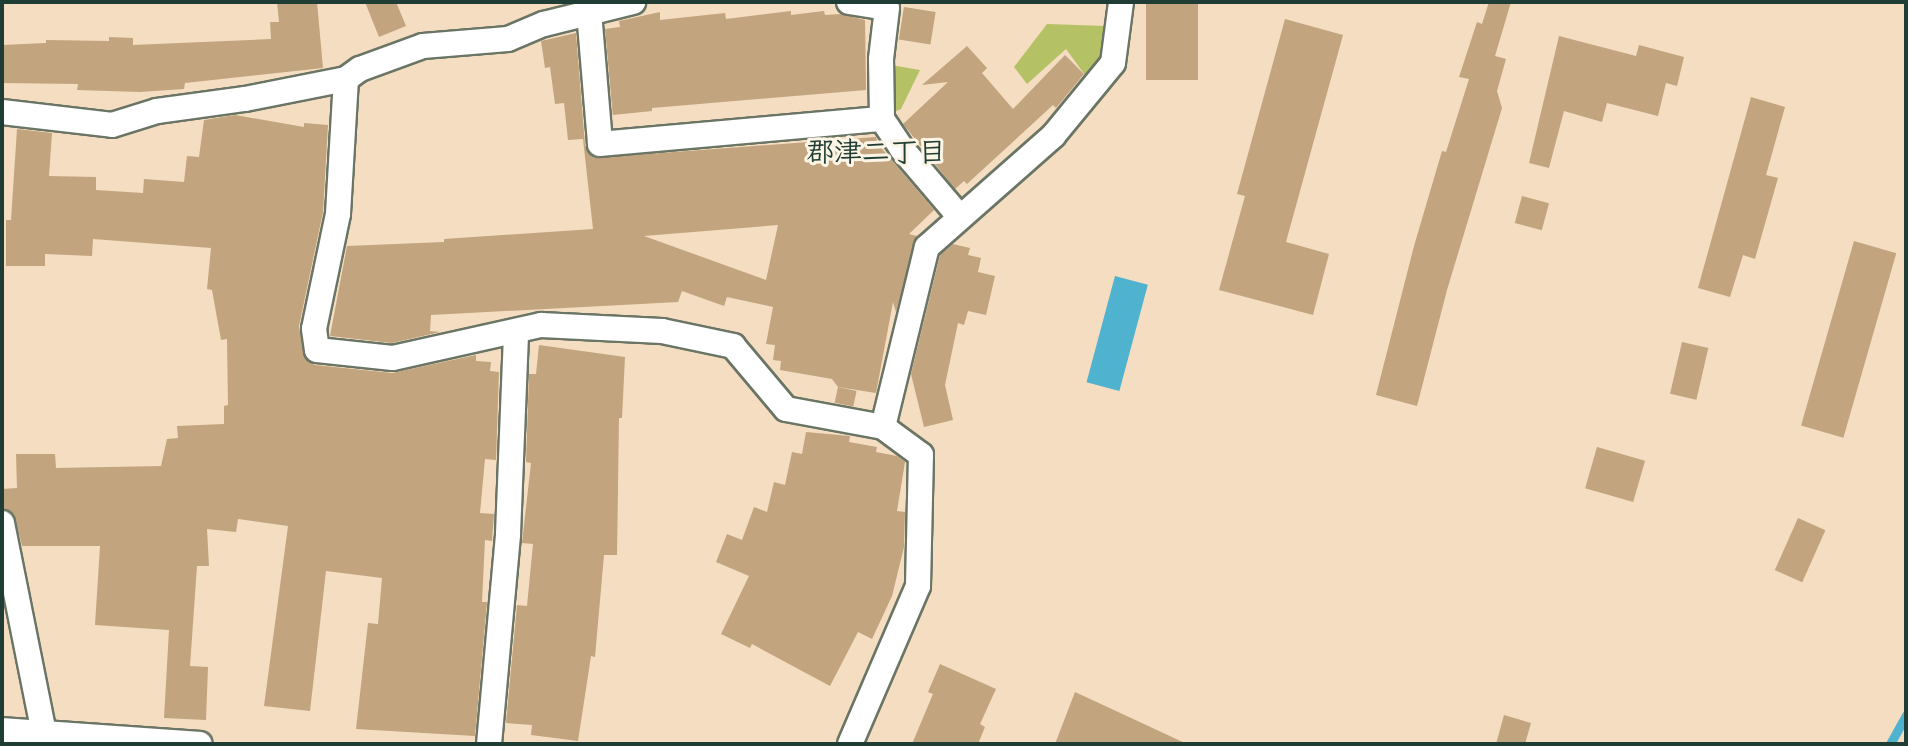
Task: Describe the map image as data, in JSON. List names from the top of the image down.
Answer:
{
  "districts": ["郡津二丁目"]
}
